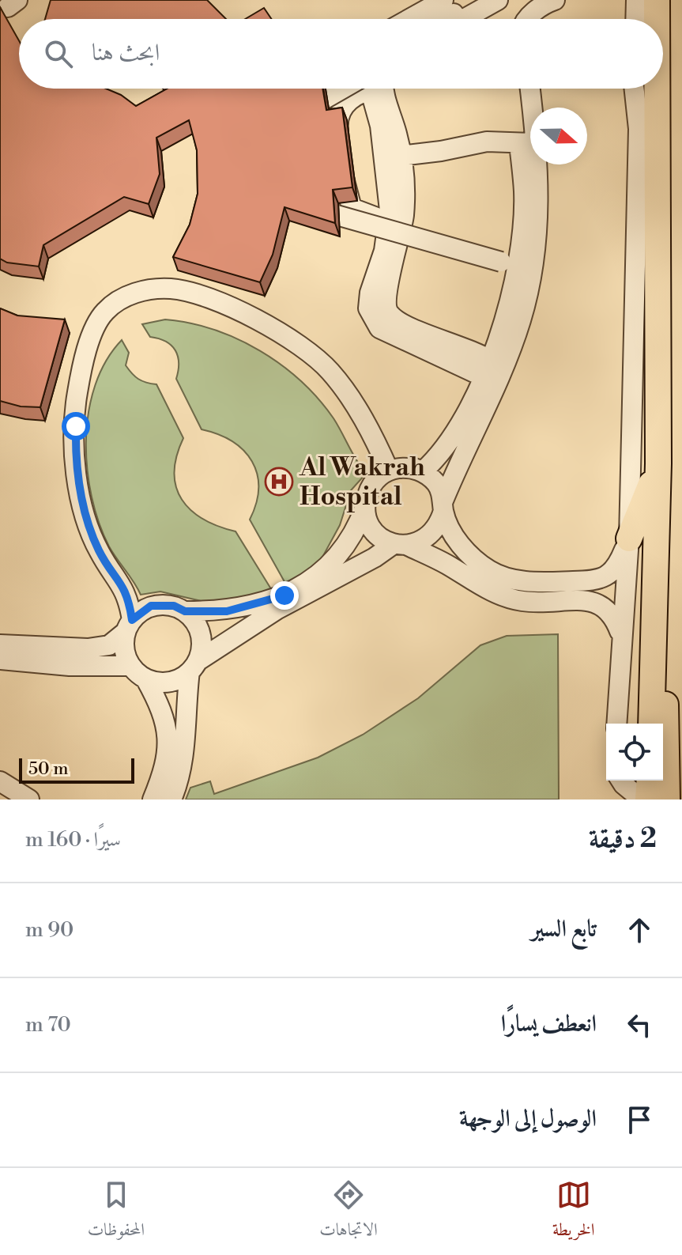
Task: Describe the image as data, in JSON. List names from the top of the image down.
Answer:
{
  "places": {
    "hospital": ["Al Wakrah Hospital"]
  },
  "scale_bar": "50 m",
  "north": "right",
  "page": {
    "search": "ابحث هنا",
    "scale": "50 m",
    "heading": ["2 دقيقة", "سيرًا · 160 m"],
    "list": [
      ["تابع السير", "90 m"],
      ["انعطف يسارًا", "70 m"],
      "الوصول إلى الوجهة"
    ],
    "nav": ["الخريطة", "الاتجاهات", "المحفوظات"]
  }
}
